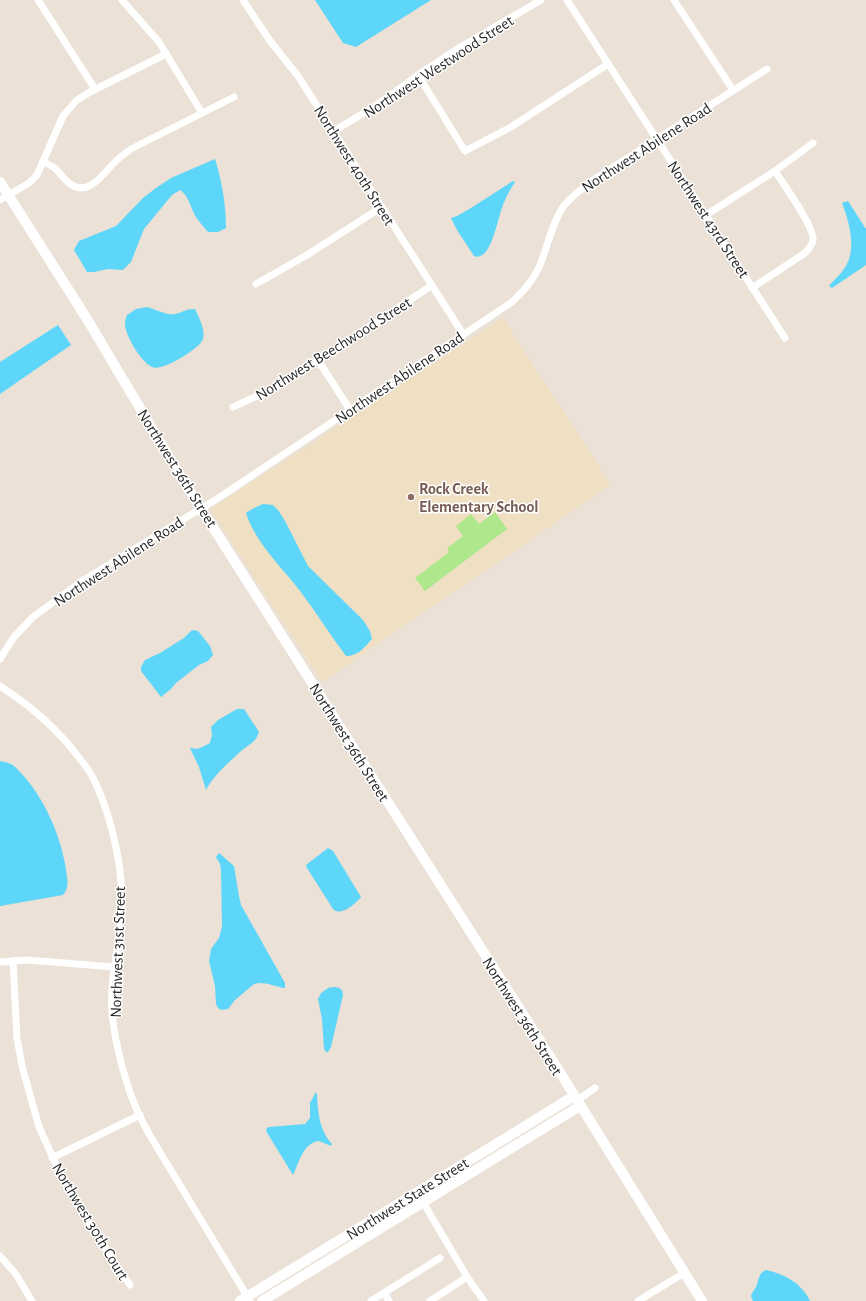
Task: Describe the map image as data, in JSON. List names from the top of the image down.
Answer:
{
  "streets": {
    "main road": ["Northwest 36th Street", "Northwest State Street"],
    "street": [
      "Northwest Westwood Street",
      "Northwest Abilene Road",
      "Northwest 40th Street",
      "Northwest 43rd Street",
      "Northwest Beechwood Street",
      "Northwest 31st Street",
      "Northwest 30th Court"
    ]
  },
  "crossings": [
    ["Northwest Westwood Street", "Northwest 40th Street"],
    ["Northwest Abilene Road", "Northwest 40th Street"],
    ["Northwest Abilene Road", "Northwest 43rd Street"],
    ["Northwest Abilene Road", "Northwest 36th Street"],
    ["Northwest 40th Street", "Northwest Beechwood Street"],
    ["Northwest 36th Street", "Northwest State Street"],
    ["Northwest 31st Street", "Northwest State Street"]
  ],
  "places": ["Rock Creek Elementary School"]
}
